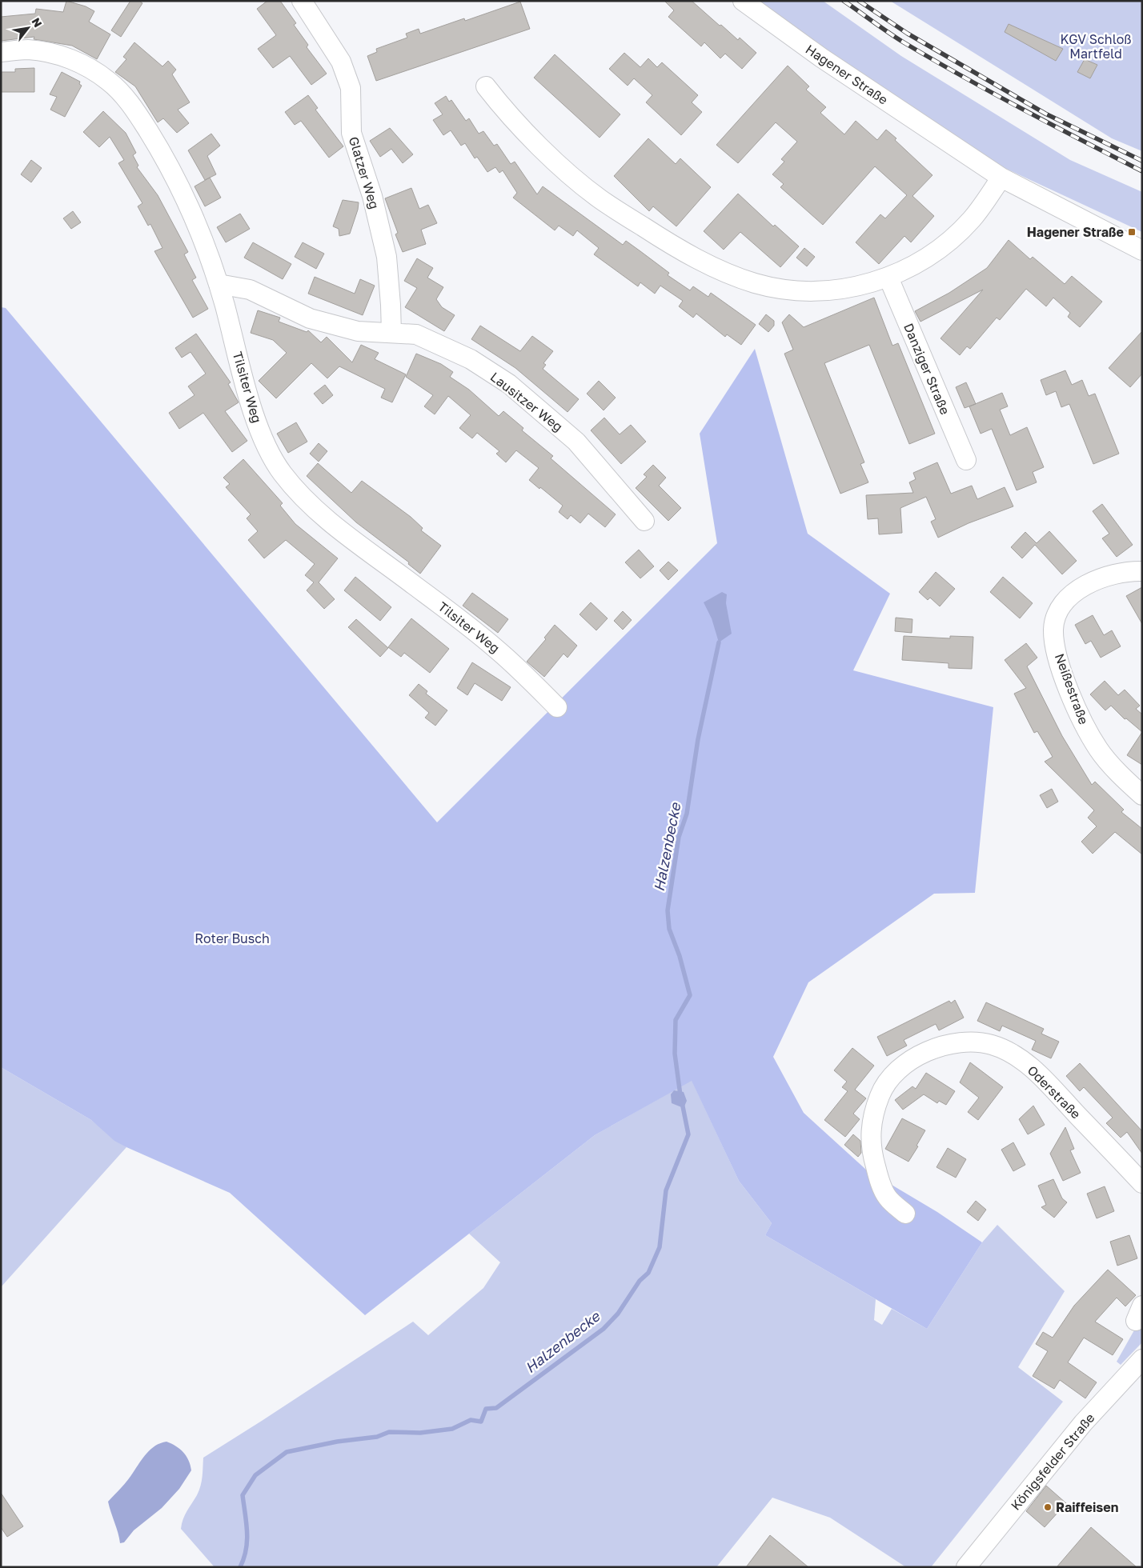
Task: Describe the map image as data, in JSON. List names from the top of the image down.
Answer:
{
  "streets": {
    "street": [
      "Hagener Straße",
      "Glatzer Weg",
      "Danziger Straße",
      "Tilsiter Weg",
      "Lausitzer Weg",
      "Neißestraße",
      "Oderstraße",
      "Königsfelder Straße"
    ]
  },
  "crossings": [
    ["Glatzer Weg", "Lausitzer Weg"],
    ["Tilsiter Weg", "Lausitzer Weg"]
  ],
  "water": ["Halzenbecke"],
  "parks": ["KGV Schloß Martfeld", "Roter Busch"],
  "places": {
    "transit": ["Hagener Straße"],
    "other": ["Raiffeisen"]
  },
  "north": "top right"
}
